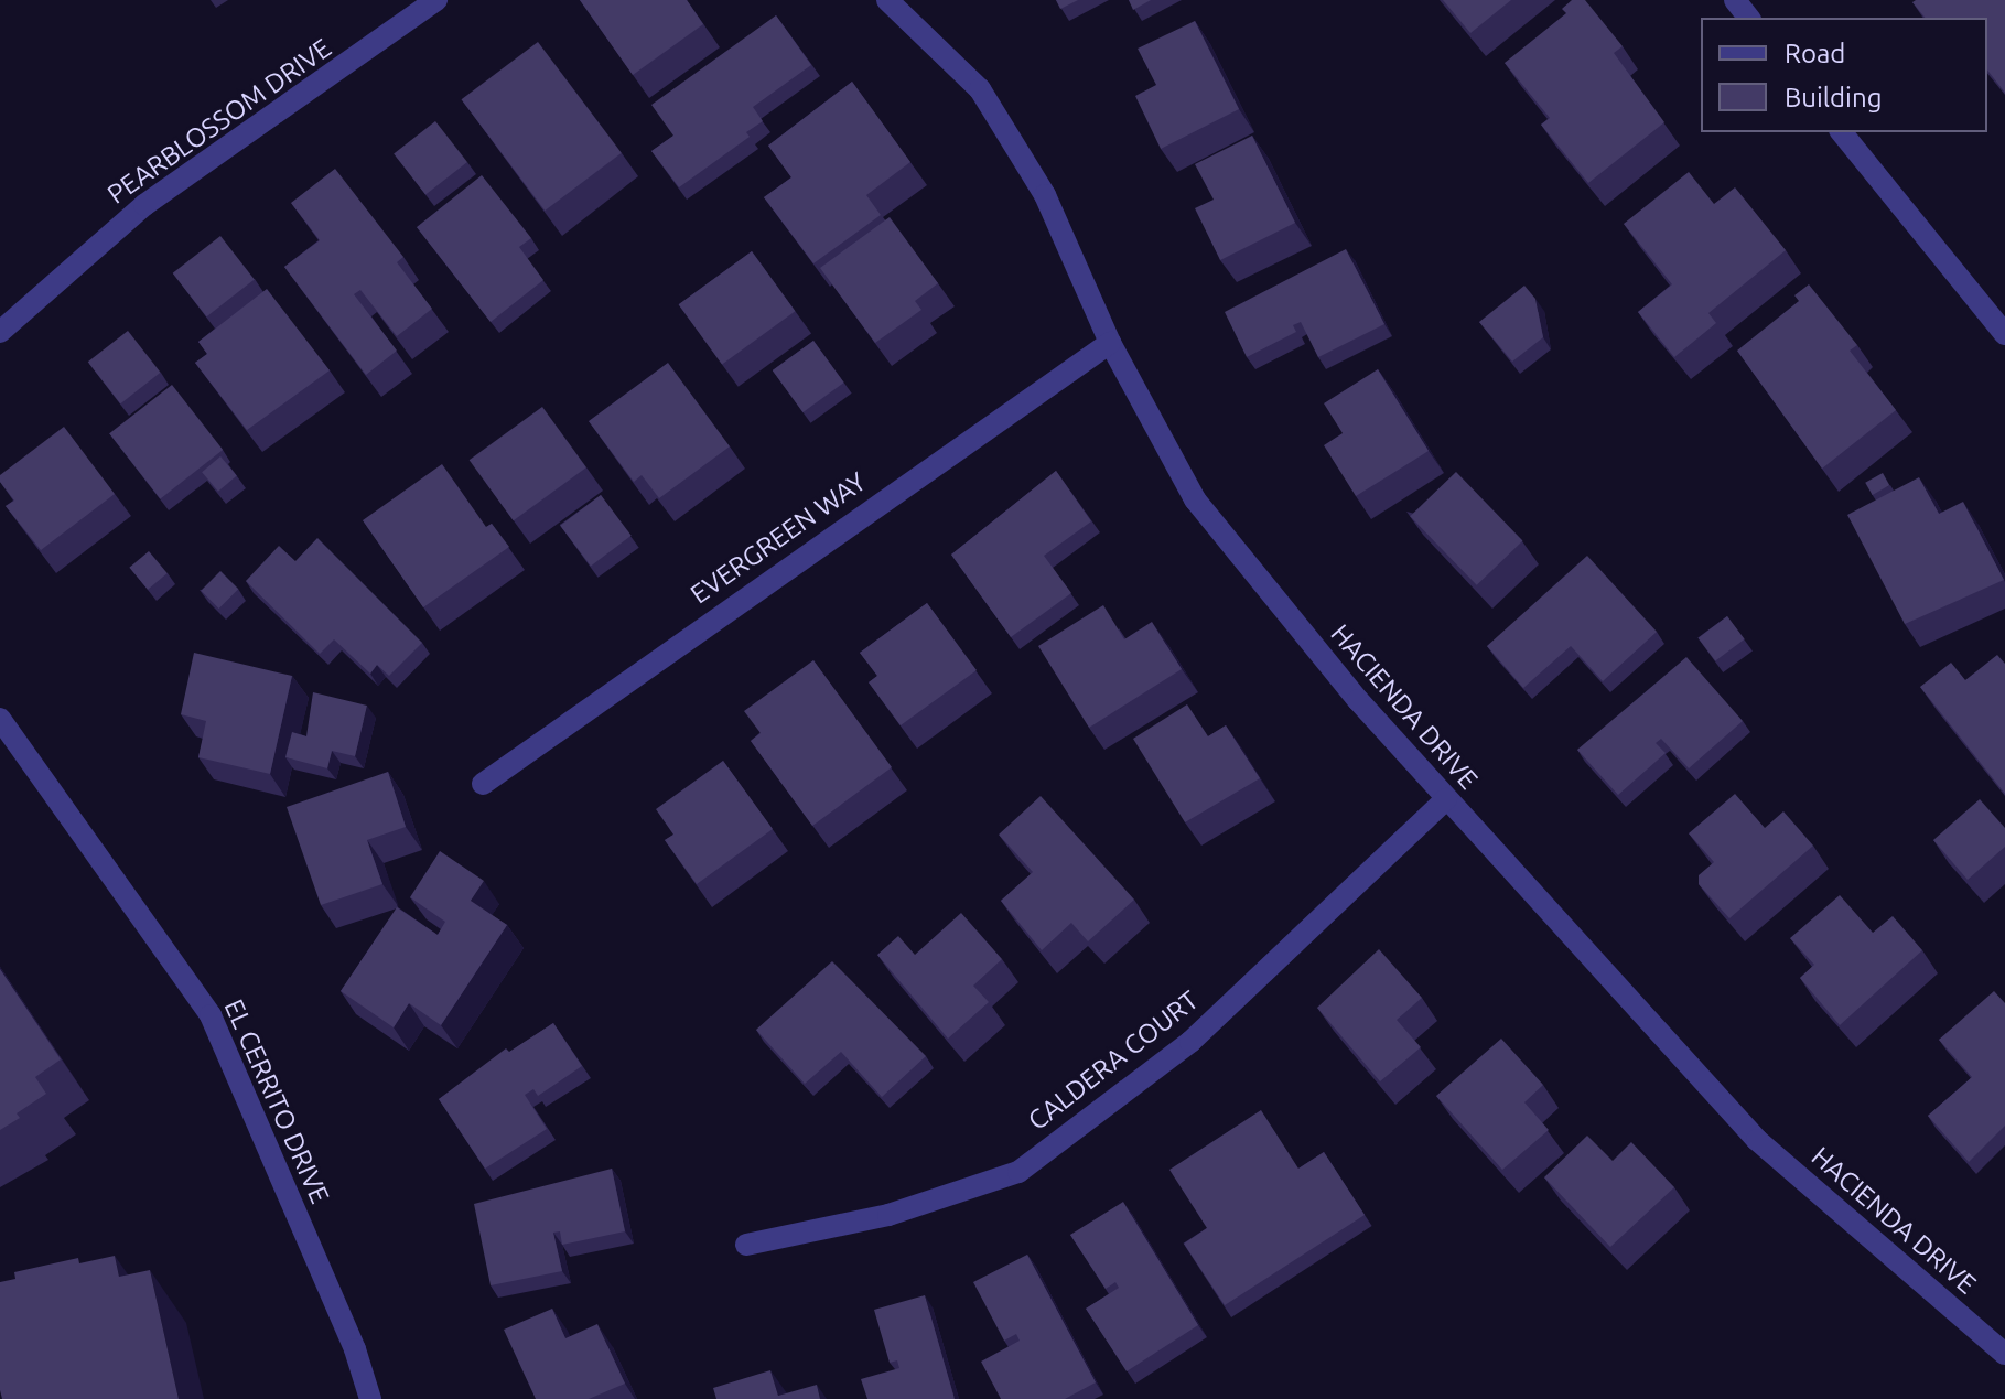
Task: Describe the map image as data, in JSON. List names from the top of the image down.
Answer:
{
  "streets": {
    "street": [
      "PEARBLOSSOM DRIVE",
      "EVERGREEN WAY",
      "HACIENDA DRIVE",
      "CALDERA COURT",
      "EL CERRITO DRIVE"
    ]
  },
  "crossings": [
    ["EVERGREEN WAY", "HACIENDA DRIVE"],
    ["HACIENDA DRIVE", "CALDERA COURT"]
  ],
  "legend": ["Road", "Building"]
}
